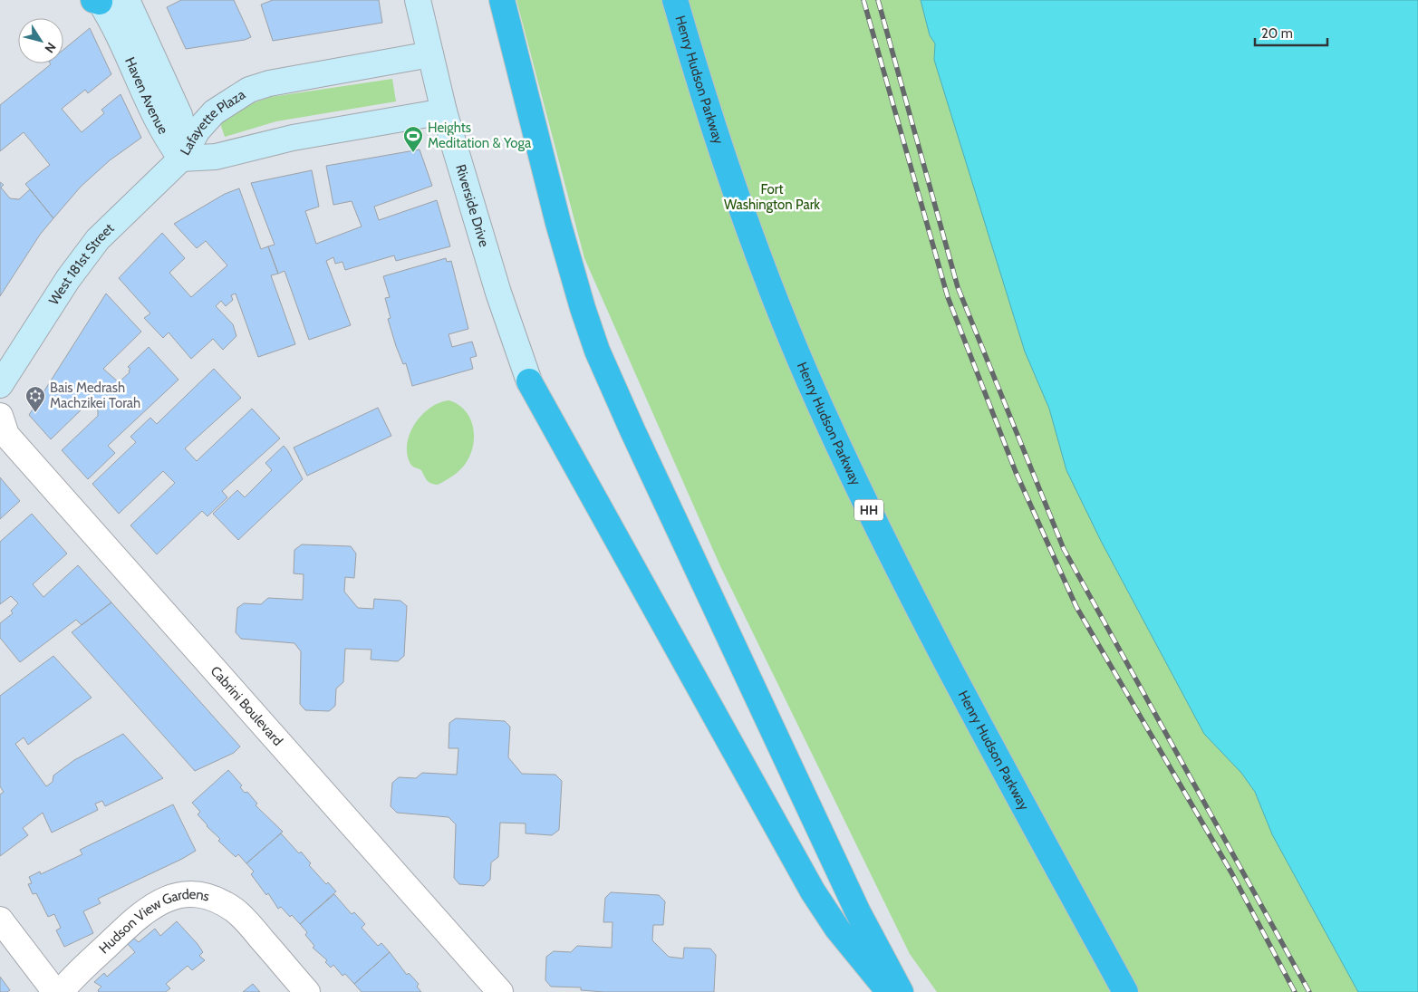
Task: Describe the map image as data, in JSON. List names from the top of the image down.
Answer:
{
  "streets": {
    "highway": ["Henry Hudson Parkway", "HH"],
    "main road": [
      "Haven Avenue",
      "Lafayette Plaza",
      "Riverside Drive",
      "West 181st Street"
    ],
    "street": ["Cabrini Boulevard", "Hudson View Gardens"]
  },
  "crossings": [
    ["Haven Avenue", "Lafayette Plaza"],
    ["Haven Avenue", "West 181st Street"],
    ["Lafayette Plaza", "Riverside Drive"],
    ["Lafayette Plaza", "West 181st Street"]
  ],
  "parks": ["Fort Washington Park"],
  "places": {
    "sports": ["Heights Meditation & Yoga"],
    "synagogue": ["Bais Medrash Machzikei Torah"]
  },
  "scale_bar": "20 m",
  "north": "bottom right"
}
